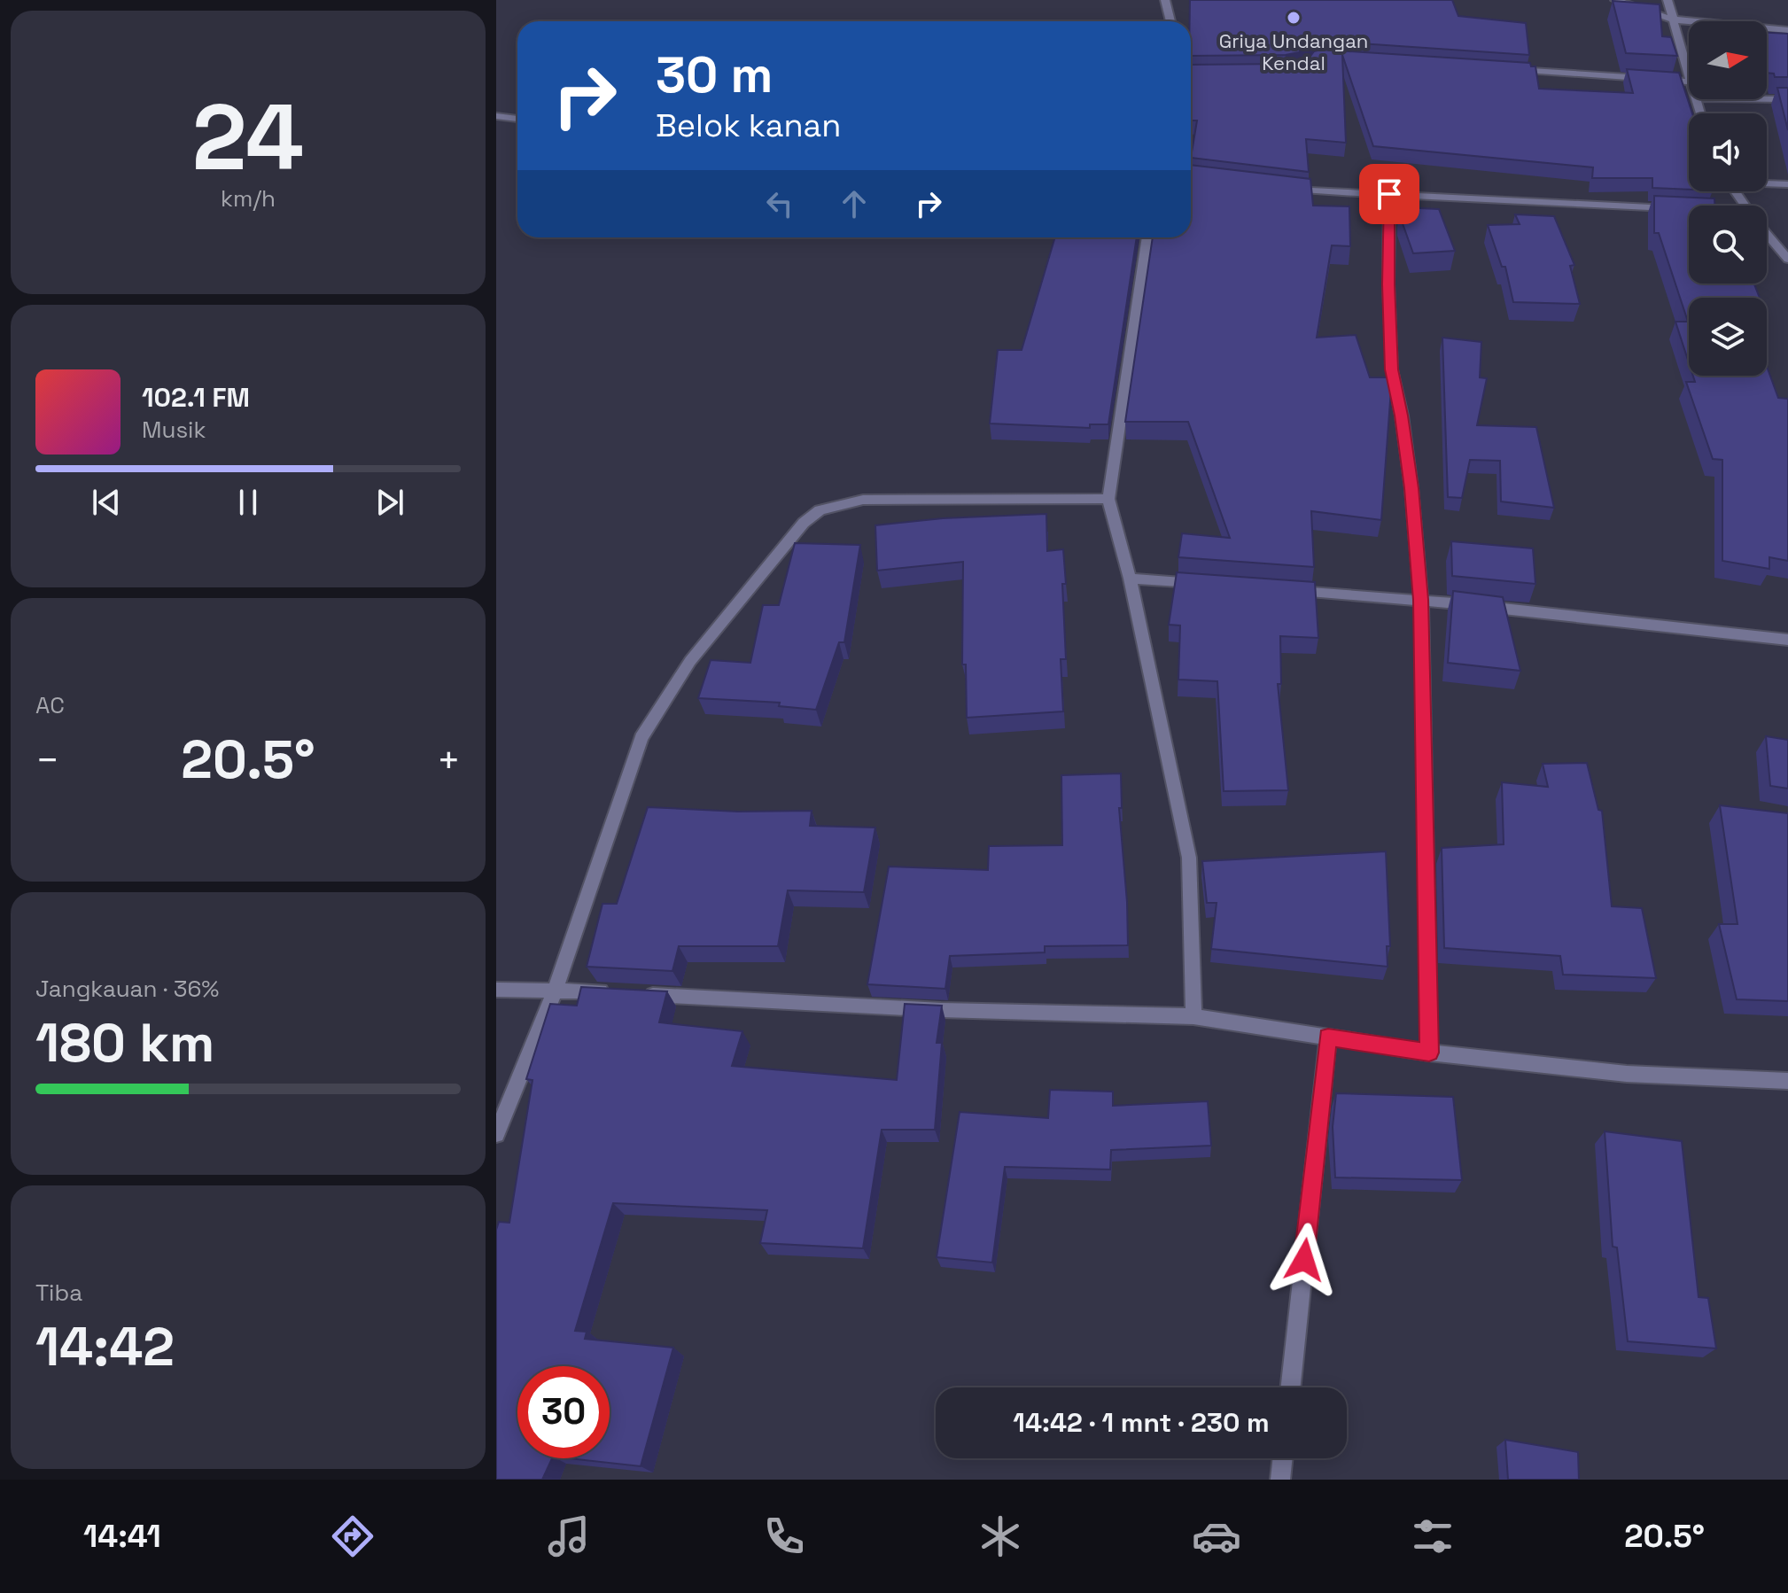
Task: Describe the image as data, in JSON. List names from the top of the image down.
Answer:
{
  "places": ["Griya Undangan Kendal"],
  "north": "right",
  "page": {
    "tile": [
      ["24", "km/h"],
      "AC",
      ["Jangkauan · 36%", "180 km"],
      ["Tiba", "14:42"]
    ],
    "turn": ["30 m", "Belok kanan"],
    "song": ["102.1 FM", "Musik"],
    "heat": ["−", "20.5°", "+"],
    "limit": "30",
    "trip": "14:42 · 1 mnt · 230 m",
    "tabs": ["14:41", "20.5°"]
  }
}
